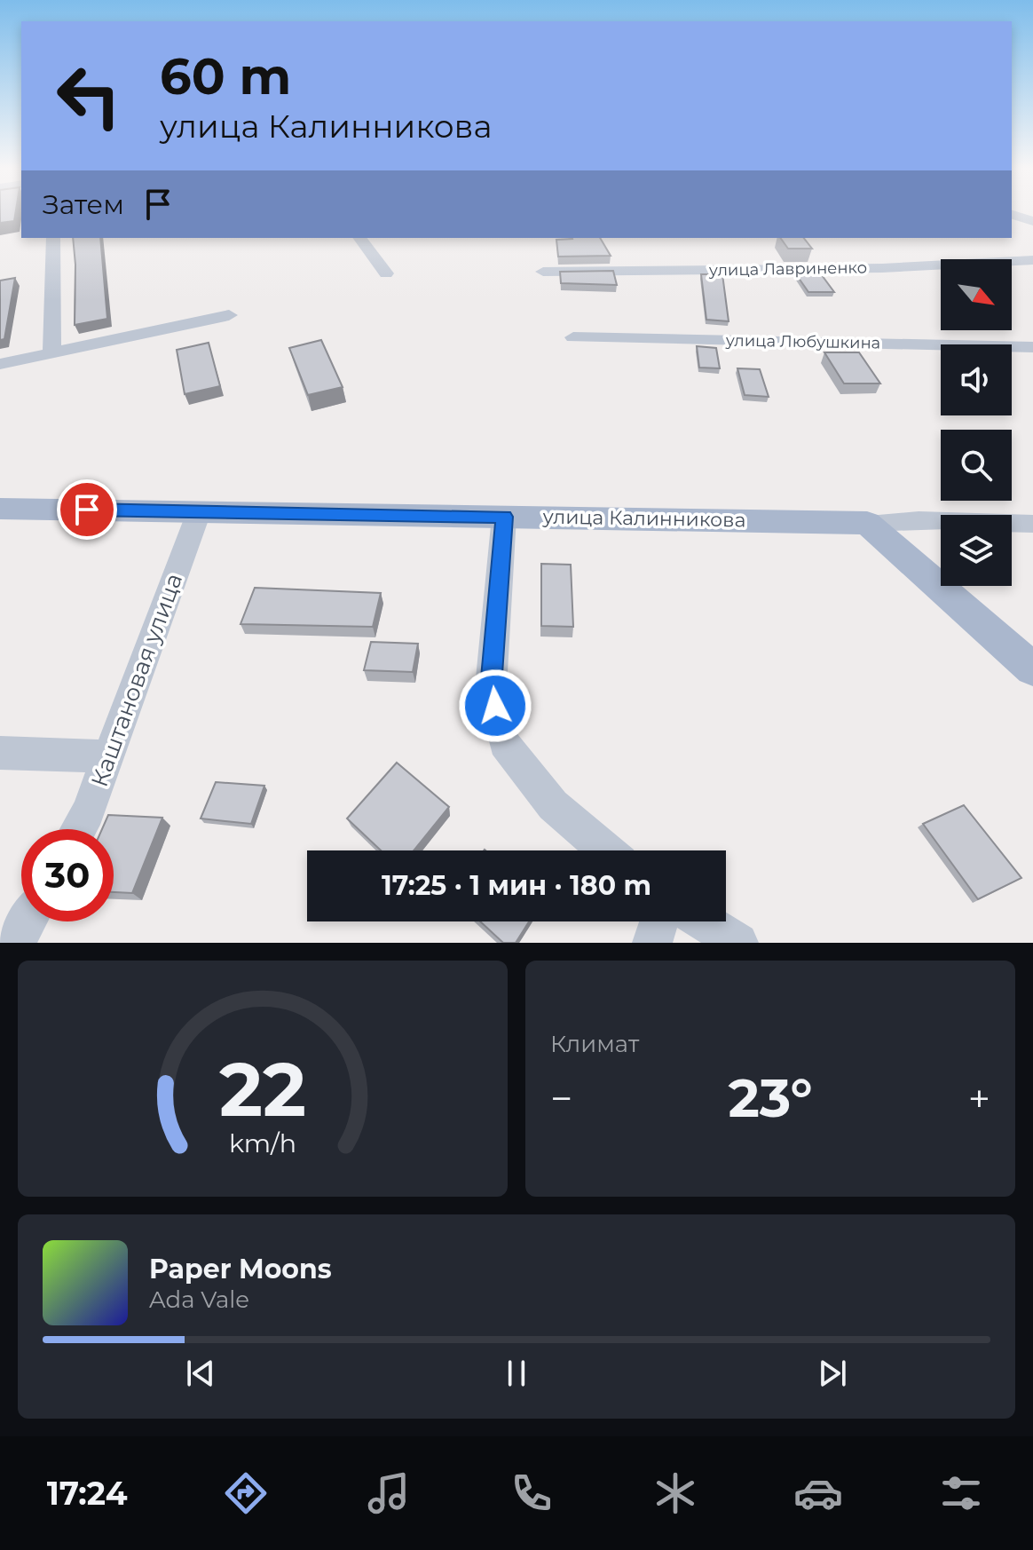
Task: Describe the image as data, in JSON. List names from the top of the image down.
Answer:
{
  "streets": {
    "main road": ["улица Калинникова"],
    "street": ["улица Лавриненко", "улица Любушкина", "Каштановая улица"]
  },
  "crossings": [
    ["улица Калинникова", "Каштановая улица"]
  ],
  "north": "bottom right",
  "page": {
    "turn": ["60 m", "улица Калинникова"],
    "then": "Затем",
    "limit": "30",
    "trip": "17:25 · 1 мин · 180 m",
    "tile": "Климат",
    "heat": ["−", "23°", "+"],
    "song": ["Paper Moons", "Ada Vale"],
    "tabs": "17:24",
    "gauge": ["22", "km/h"]
  }
}
